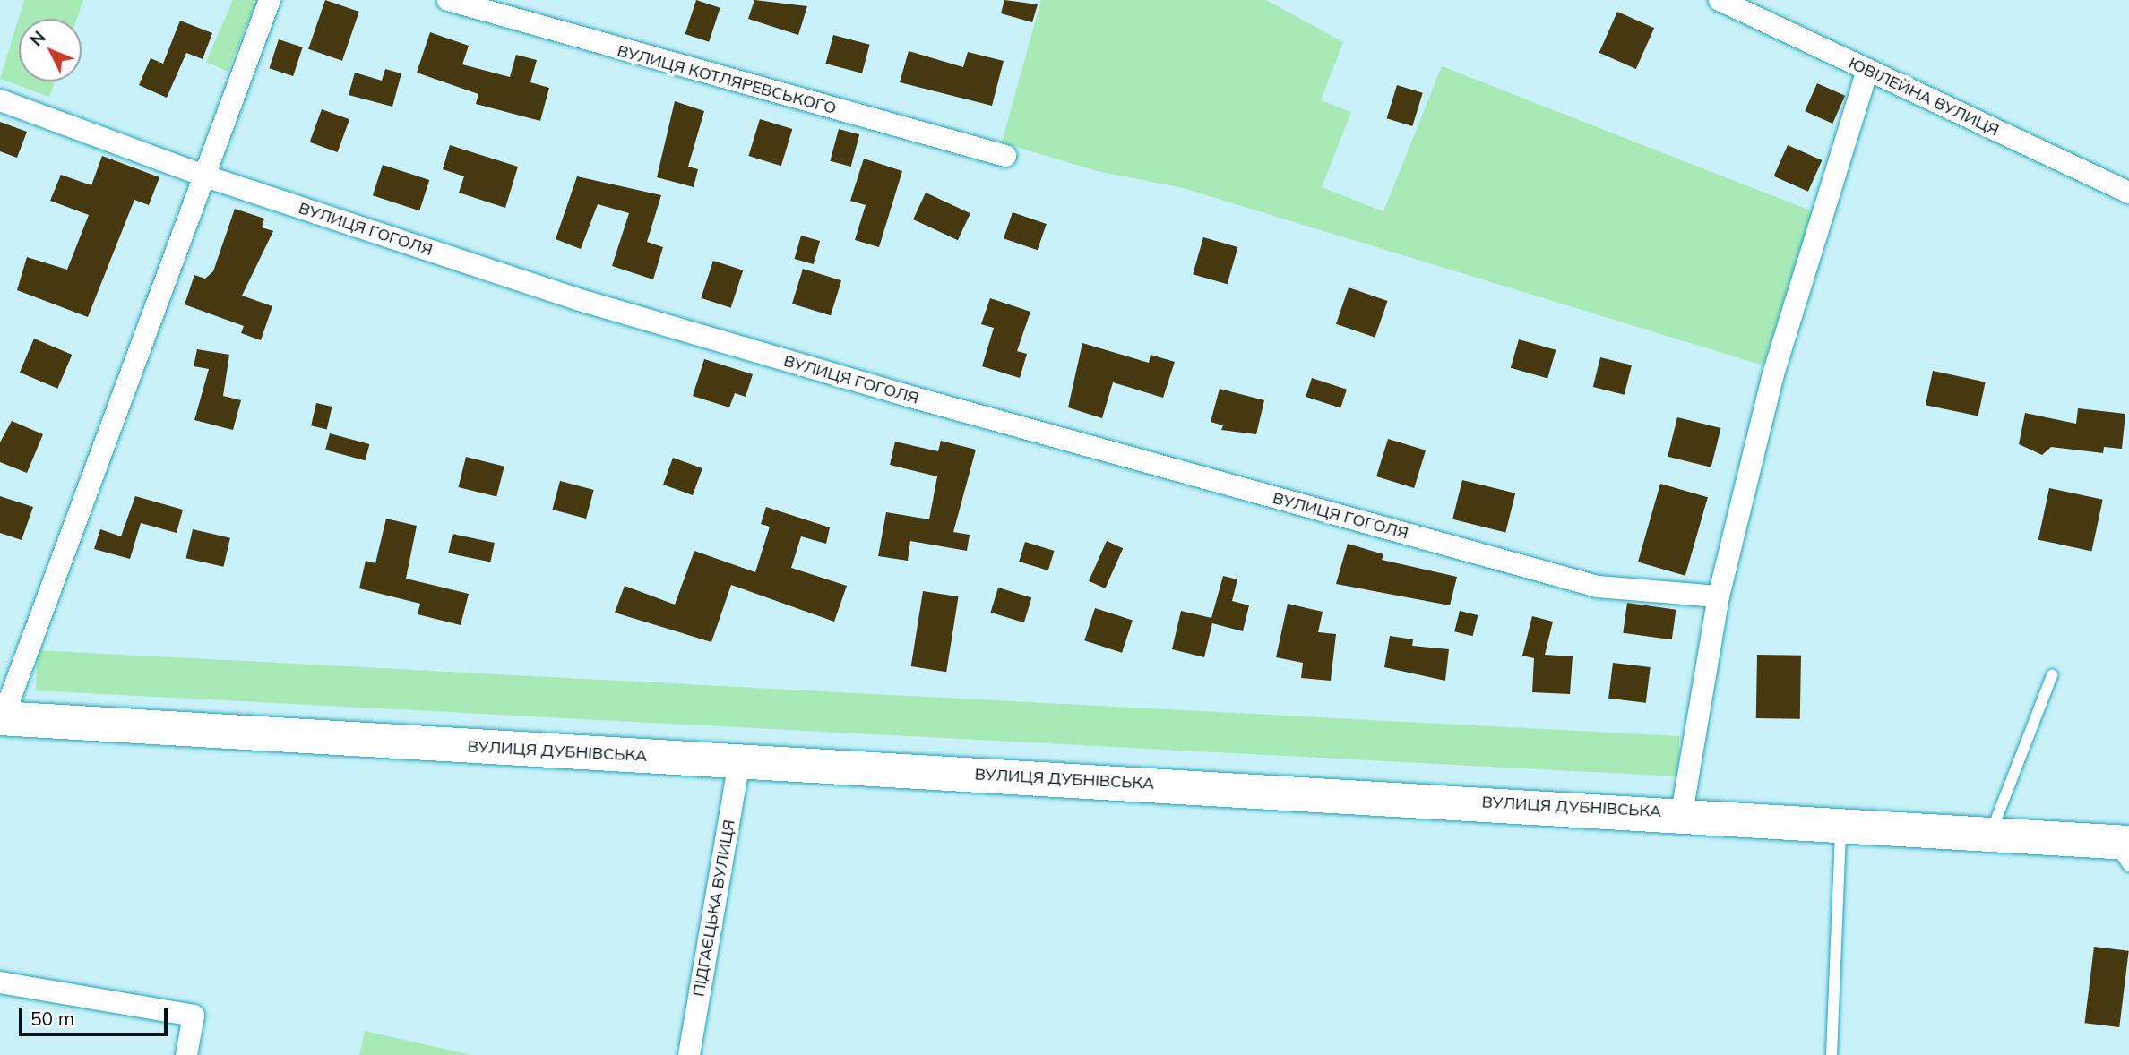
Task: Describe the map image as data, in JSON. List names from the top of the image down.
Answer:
{
  "streets": {
    "highway": ["ВУЛИЦЯ ДУБНІВСЬКА"],
    "street": [
      "ВУЛИЦЯ КОТЛЯРЕВСЬКОГО",
      "ЮВІЛЕЙНА ВУЛИЦЯ",
      "ВУЛИЦЯ ГОГОЛЯ",
      "ПІДГАЄЦЬКА ВУЛИЦЯ"
    ]
  },
  "crossings": [
    ["ВУЛИЦЯ ДУБНІВСЬКА", "ПІДГАЄЦЬКА ВУЛИЦЯ"]
  ],
  "scale_bar": "50 m",
  "north": "top left"
}
